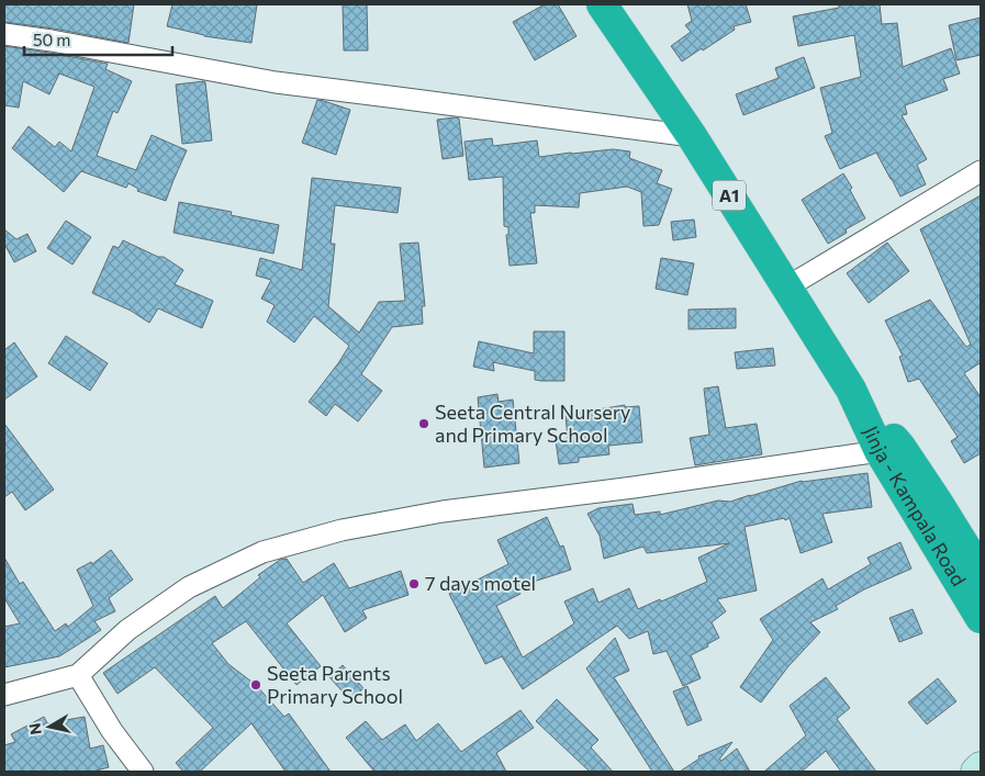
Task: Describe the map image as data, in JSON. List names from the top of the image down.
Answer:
{
  "streets": {
    "highway": ["A1", "Jinja - Kampala Road"]
  },
  "places": ["Seeta Central Nursery and Primary School", "7 days motel", "Seeta Parents Primary School"],
  "scale_bar": "50 m",
  "north": "left"
}
